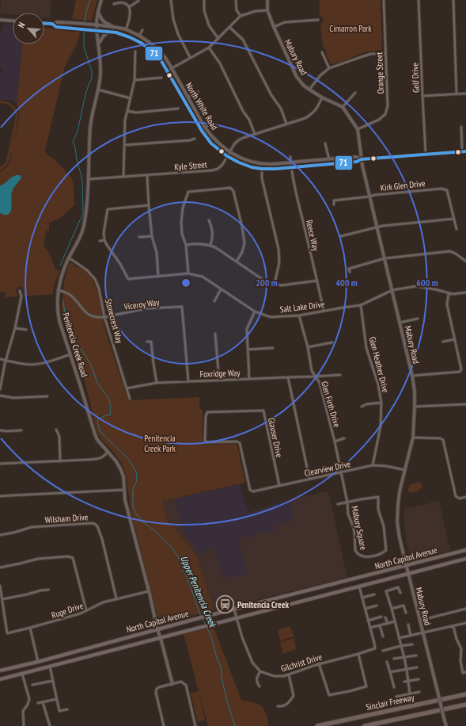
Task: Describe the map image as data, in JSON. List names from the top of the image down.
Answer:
{
  "streets": {
    "highway": ["Sinclair Freeway"],
    "main road": [
      "Mabury Road",
      "North White Road",
      "Penitencia Creek Road",
      "North Capitol Avenue"
    ],
    "street": [
      "Orange Street",
      "Golf Drive",
      "Kyle Street",
      "Kirk Glen Drive",
      "Reece Way",
      "Viceroy Way",
      "Salt Lake Drive",
      "Stonecrest Way",
      "Glen Heather Drive",
      "Foxridge Way",
      "Glen Firth Drive",
      "Glauser Drive",
      "Clearview Drive",
      "Wilsham Drive",
      "Mabury Square",
      "Ruge Drive",
      "Gilchrist Drive"
    ]
  },
  "crossings": [
    ["Mabury Road", "Orange Street"],
    ["Mabury Road", "North White Road"],
    ["Mabury Road", "Kyle Street"],
    ["Mabury Road", "Kirk Glen Drive"],
    ["Mabury Road", "Salt Lake Drive"],
    ["Mabury Road", "Clearview Drive"],
    ["Mabury Road", "North Capitol Avenue"],
    ["Golf Drive", "North White Road"],
    ["North White Road", "Kyle Street"],
    ["North White Road", "Reece Way"],
    ["North White Road", "Penitencia Creek Road"],
    ["Kyle Street", "Penitencia Creek Road"],
    ["Reece Way", "Salt Lake Drive"],
    ["Viceroy Way", "Stonecrest Way"],
    ["Viceroy Way", "Penitencia Creek Road"],
    ["Viceroy Way", "Foxridge Way"],
    ["Salt Lake Drive", "Glen Heather Drive"],
    ["Salt Lake Drive", "Glen Firth Drive"],
    ["Stonecrest Way", "Penitencia Creek Road"],
    ["Stonecrest Way", "Foxridge Way"],
    ["Penitencia Creek Road", "North Capitol Avenue"],
    ["Penitencia Creek Road", "Ruge Drive"],
    ["Glen Heather Drive", "Clearview Drive"],
    ["Foxridge Way", "Glen Firth Drive"],
    ["Glen Firth Drive", "Clearview Drive"],
    ["Glen Firth Drive", "Mabury Square"],
    ["Glauser Drive", "Clearview Drive"],
    ["Clearview Drive", "Mabury Square"],
    ["Wilsham Drive", "Ruge Drive"]
  ],
  "water": ["Upper Penitencia Creek"],
  "parks": ["Cimarron Park", "Penitencia Creek Park"],
  "places": {
    "station": ["Penitencia Creek"]
  },
  "lines": ["transit line 71"],
  "north": "top left",
  "rings": ["200 m", "400 m", "600 m"]
}
